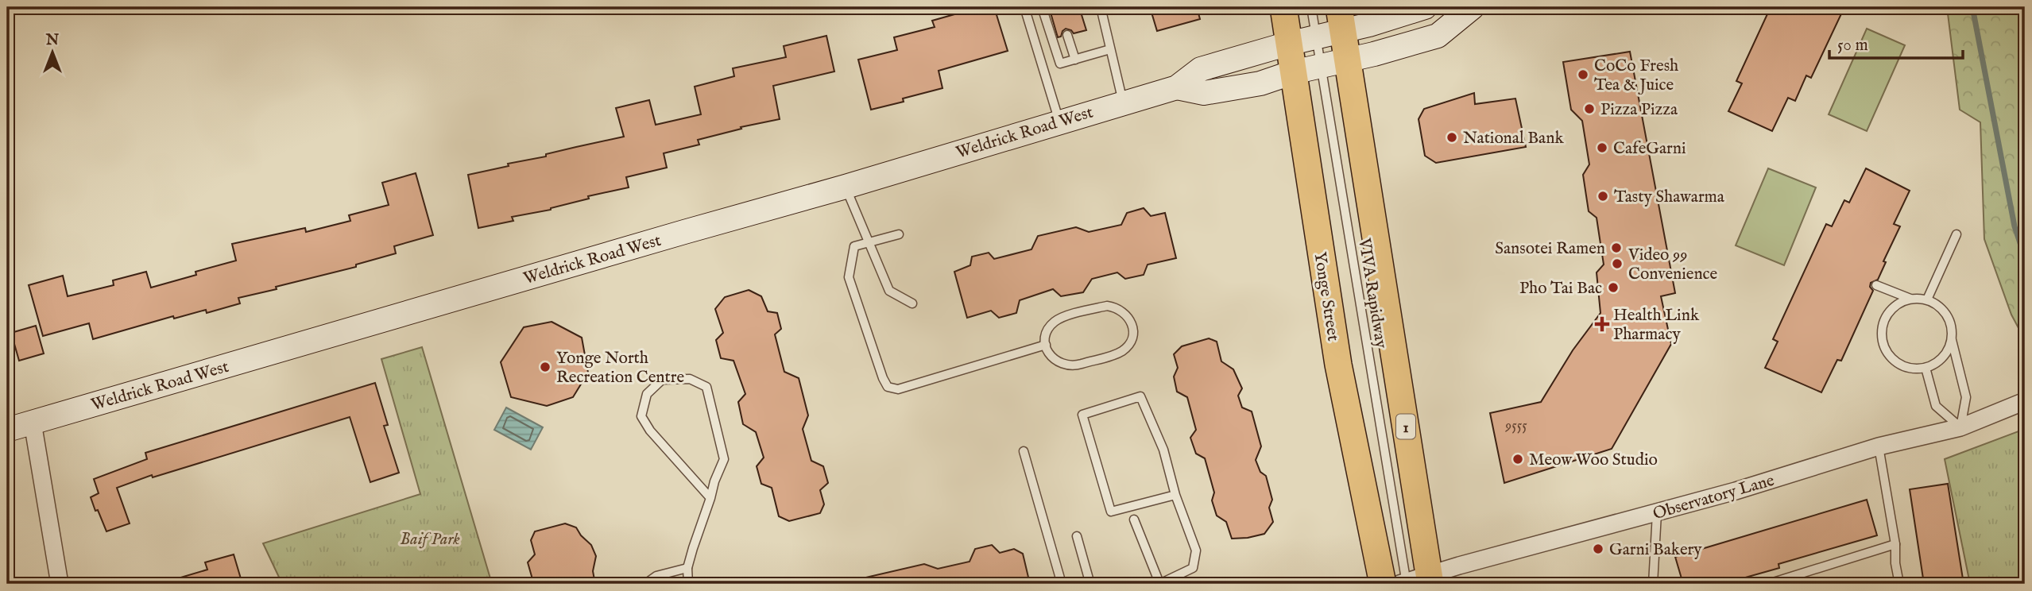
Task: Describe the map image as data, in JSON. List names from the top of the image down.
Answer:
{
  "streets": {
    "main road": ["Yonge Street", "1"],
    "street": ["Weldrick Road West", "Observatory Lane"],
    "lane": ["VIVA Rapidway"]
  },
  "crossings": [
    ["Weldrick Road West", "VIVA Rapidway"],
    ["Weldrick Road West", "Yonge Street"],
    ["Weldrick Road West", "1"],
    ["VIVA Rapidway", "Yonge Street"],
    ["VIVA Rapidway", "1"],
    ["VIVA Rapidway", "Observatory Lane"],
    ["Yonge Street", "1"],
    ["Yonge Street", "Observatory Lane"],
    ["1", "Observatory Lane"]
  ],
  "parks": ["Baif Park"],
  "places": {
    "other": [
      "CoCo Fresh Tea & Juice",
      "Pizza Pizza",
      "National Bank",
      "CafeGarni",
      "Tasty Shawarma",
      "Sansotei Ramen",
      "Video 99 Convenience",
      "Pho Tai Bac",
      "Yonge North Recreation Centre",
      "Meow Woo Studio",
      "Garni Bakery"
    ],
    "health": ["Health Link Pharmacy"]
  },
  "house_numbers": ["9555"],
  "scale_bar": "50 m",
  "north": "top"
}
